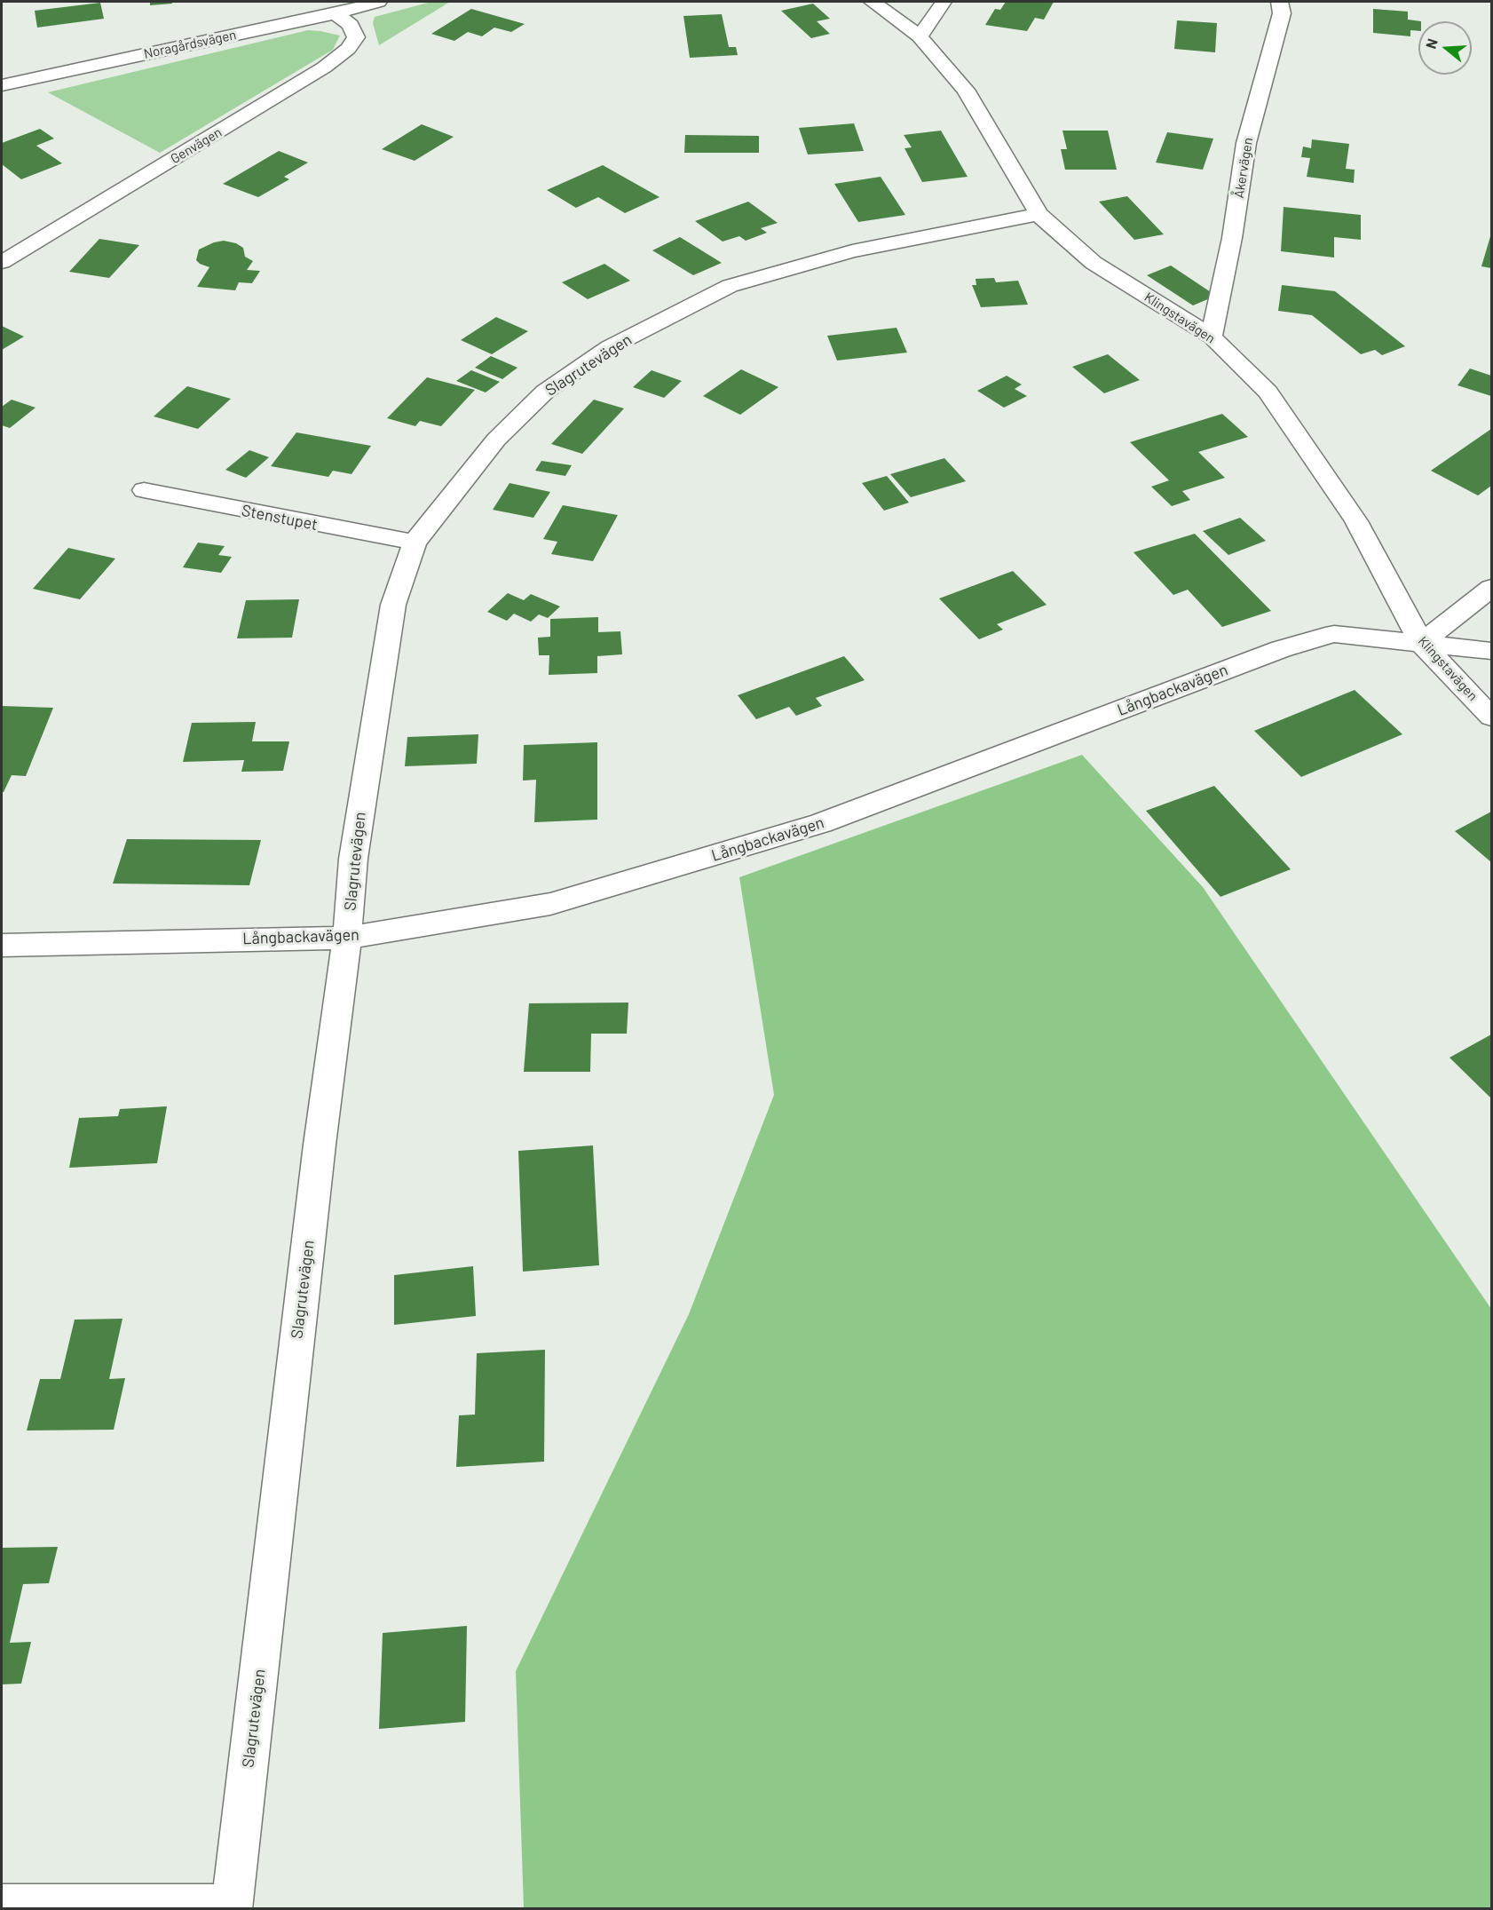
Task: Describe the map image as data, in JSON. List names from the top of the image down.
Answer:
{
  "streets": {
    "street": [
      "Noragårdsvägen",
      "Genvägen",
      "Åkervägen",
      "Klingstavägen",
      "Slagrutevägen",
      "Stenstupet",
      "Långbackavägen"
    ]
  },
  "crossings": [
    ["Noragårdsvägen", "Genvägen"],
    ["Åkervägen", "Klingstavägen"],
    ["Klingstavägen", "Slagrutevägen"],
    ["Klingstavägen", "Långbackavägen"],
    ["Slagrutevägen", "Stenstupet"],
    ["Slagrutevägen", "Långbackavägen"]
  ],
  "north": "left"
}
